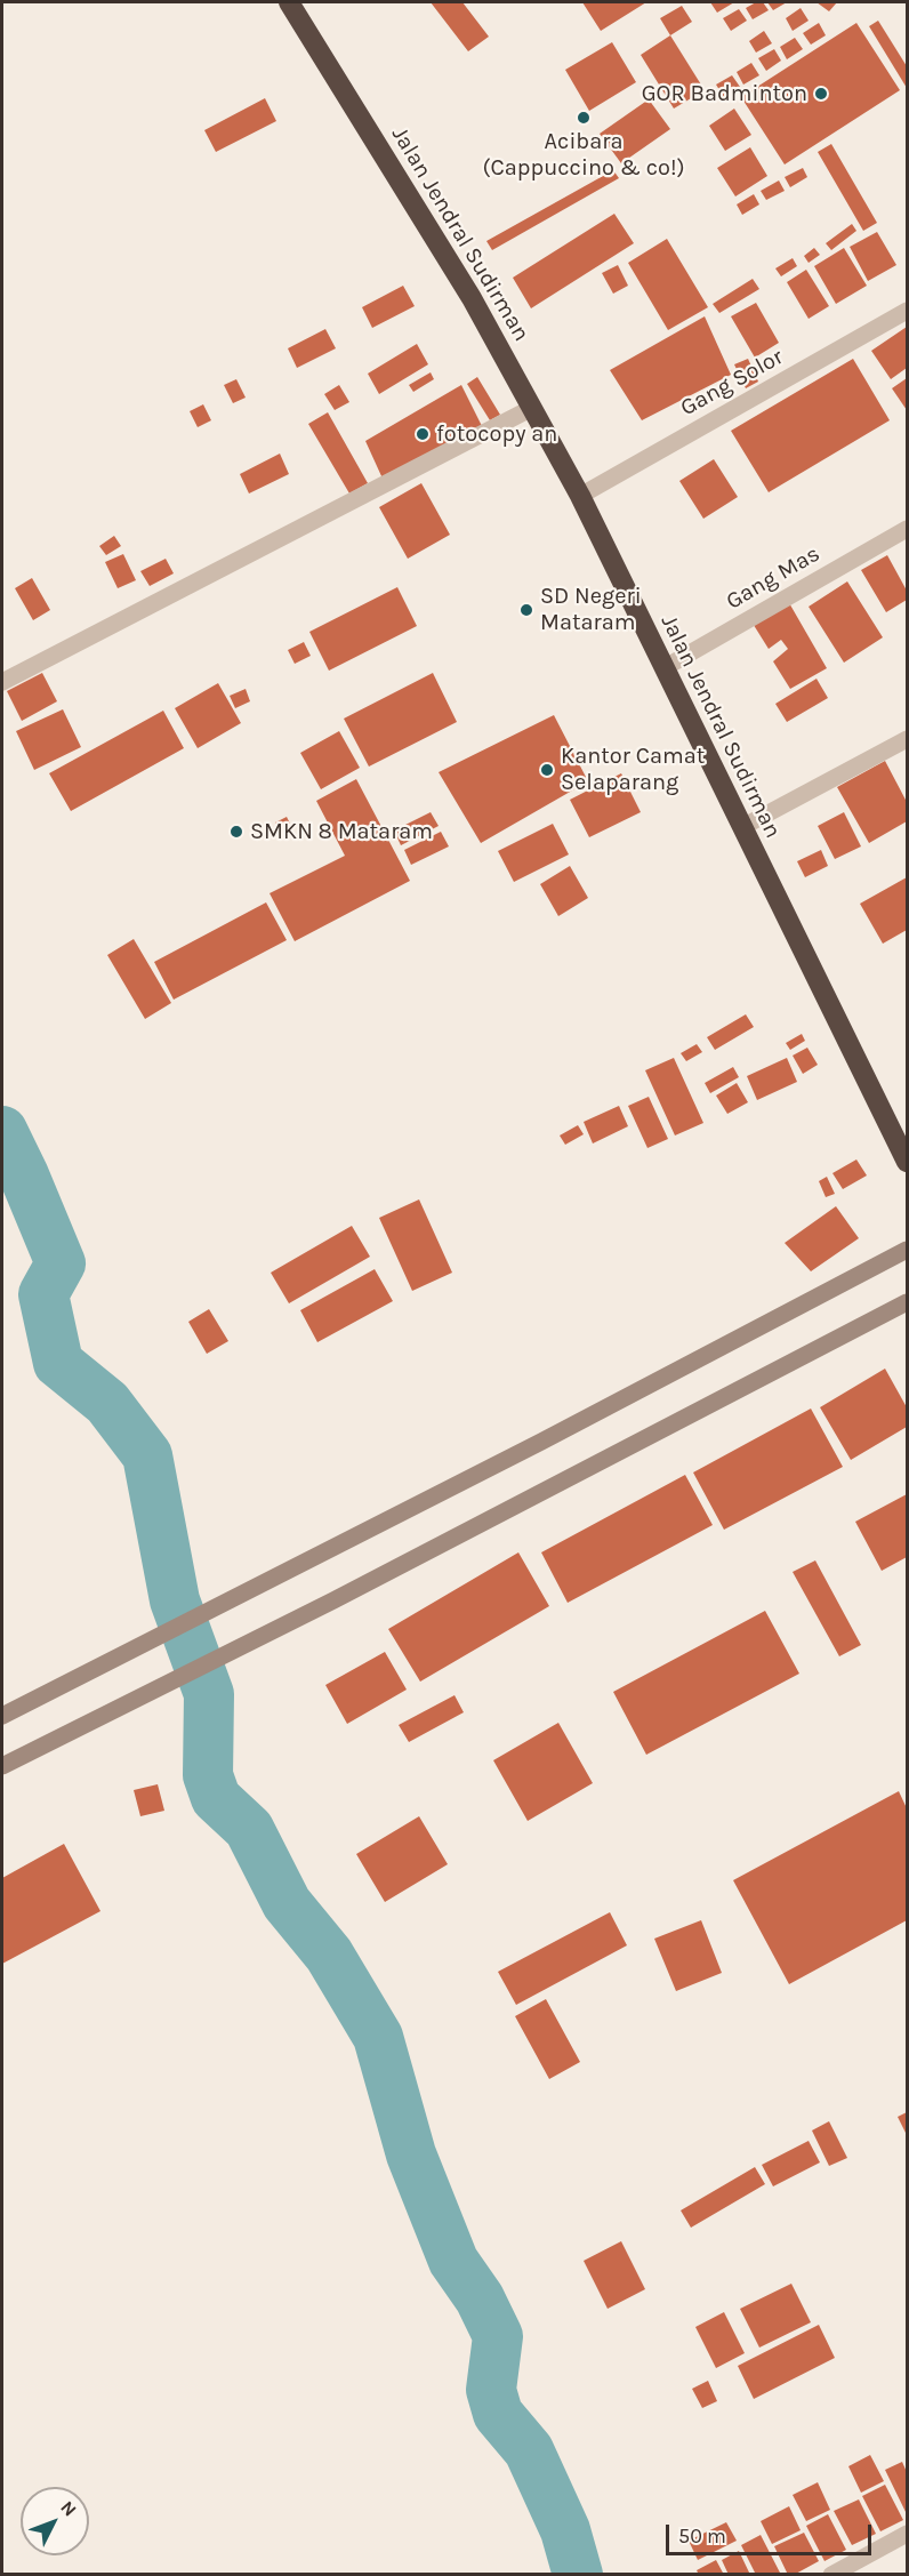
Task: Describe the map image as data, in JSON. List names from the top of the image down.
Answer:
{
  "streets": {
    "highway": ["Jalan Jendral Sudirman"],
    "street": ["Gang Solor", "Gang Mas"]
  },
  "crossings": [
    ["Jalan Jendral Sudirman", "Gang Solor"],
    ["Jalan Jendral Sudirman", "Gang Mas"]
  ],
  "places": [
    "GOR Badminton",
    "Acibara (Cappuccino & co!)",
    "fotocopy an",
    "SD Negeri Mataram",
    "Kantor Camat Selaparang",
    "SMKN 8 Mataram"
  ],
  "scale_bar": "50 m",
  "north": "top right"
}
